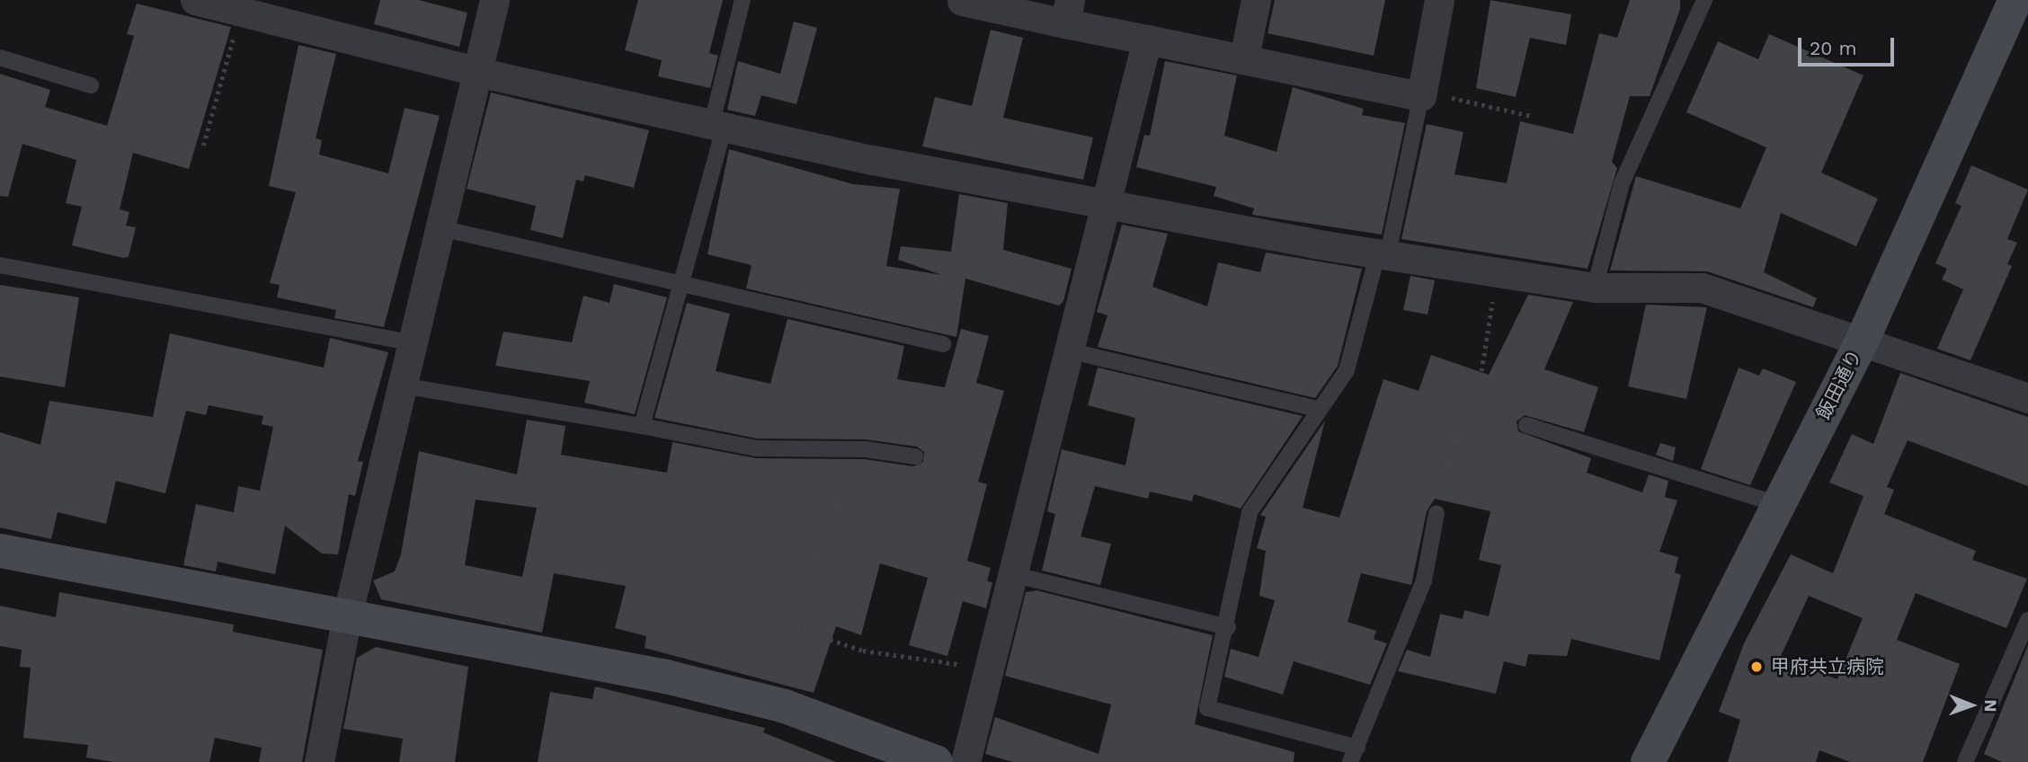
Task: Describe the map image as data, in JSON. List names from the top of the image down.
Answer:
{
  "streets": {
    "street": ["飯田通り"]
  },
  "places": ["甲府共立病院"],
  "scale_bar": "20 m",
  "north": "right"
}
